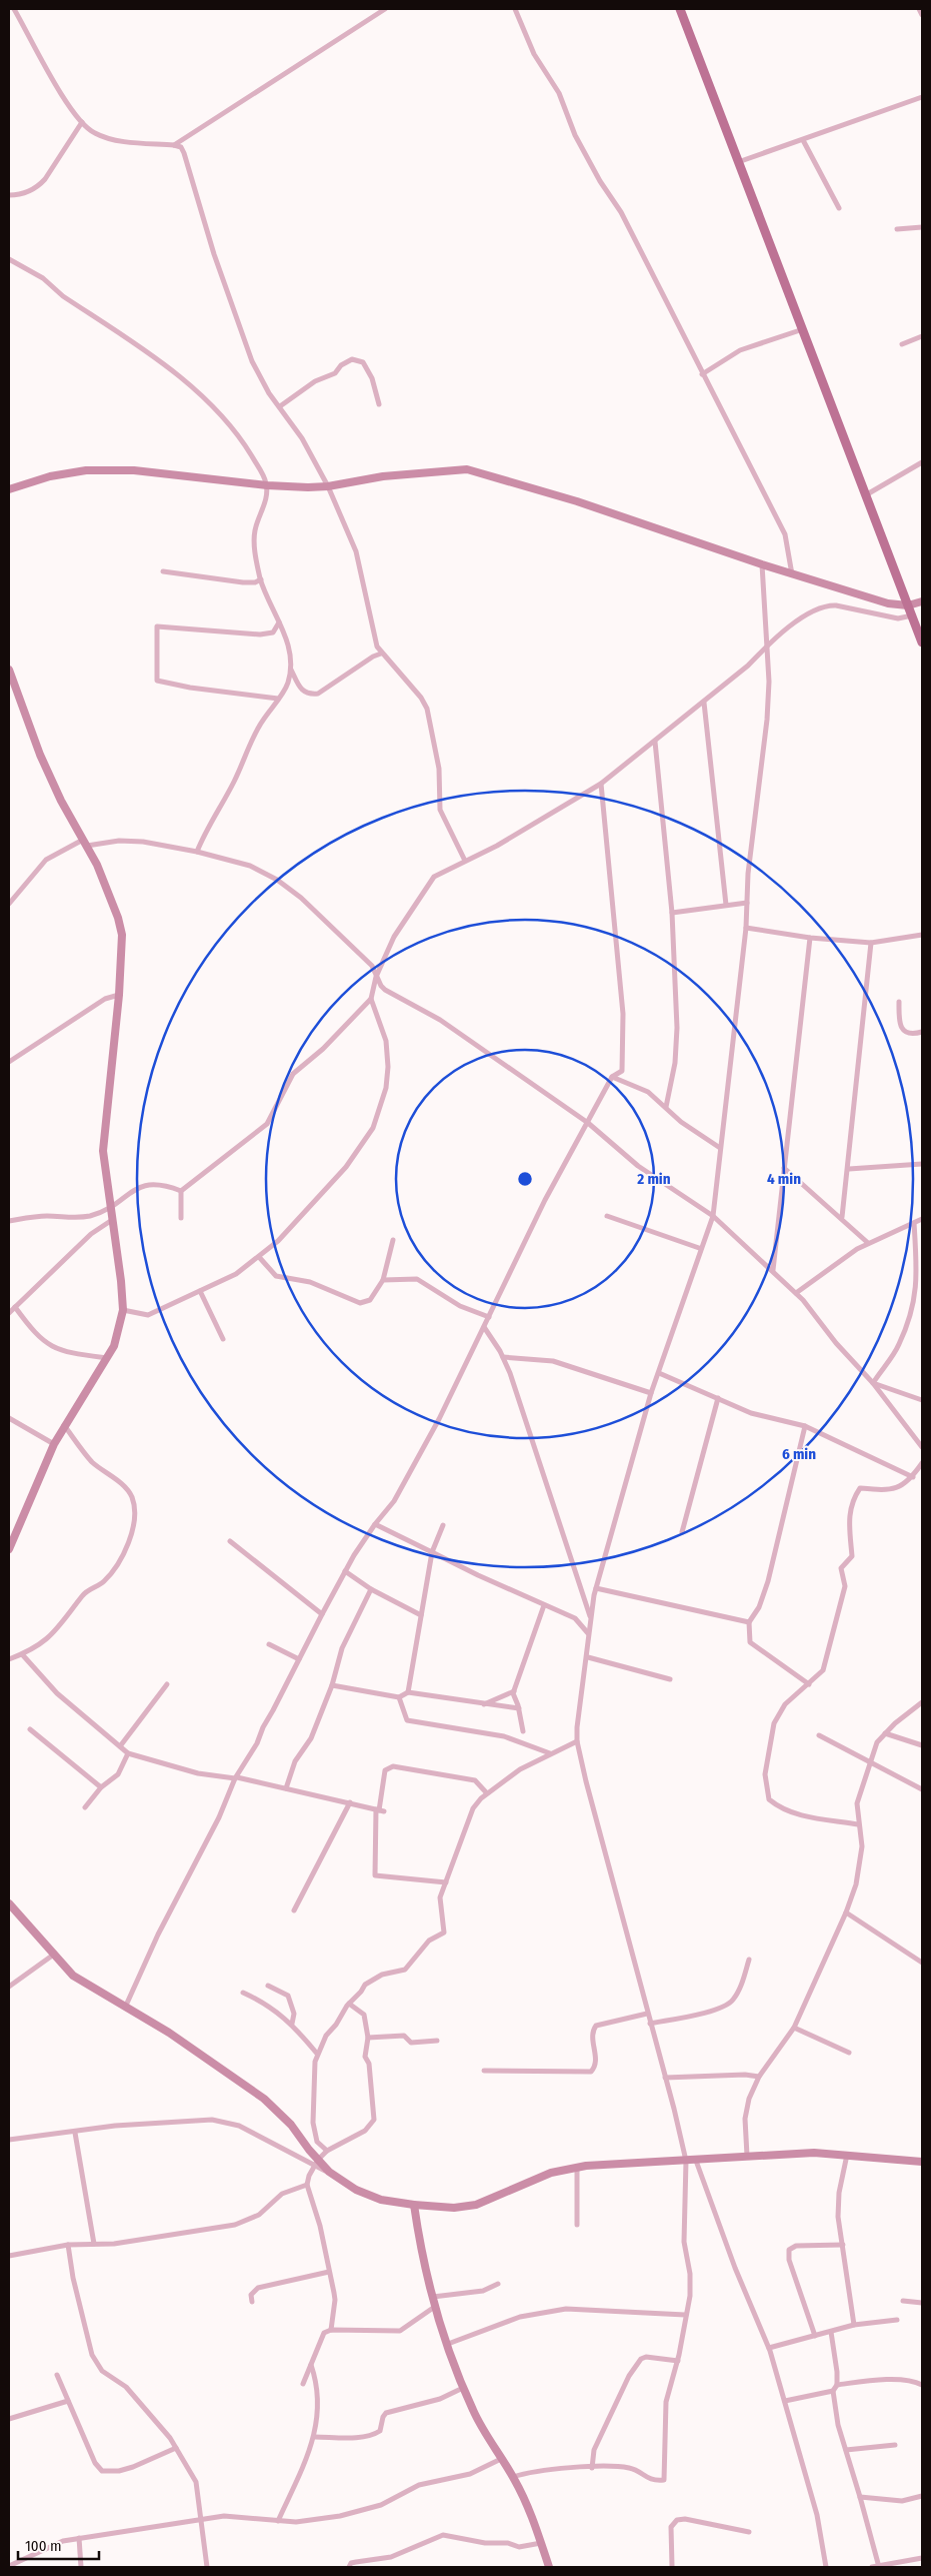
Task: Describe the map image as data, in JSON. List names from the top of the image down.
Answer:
{
  "scale_bar": "100 m",
  "rings": ["2 min", "4 min", "6 min"]
}
